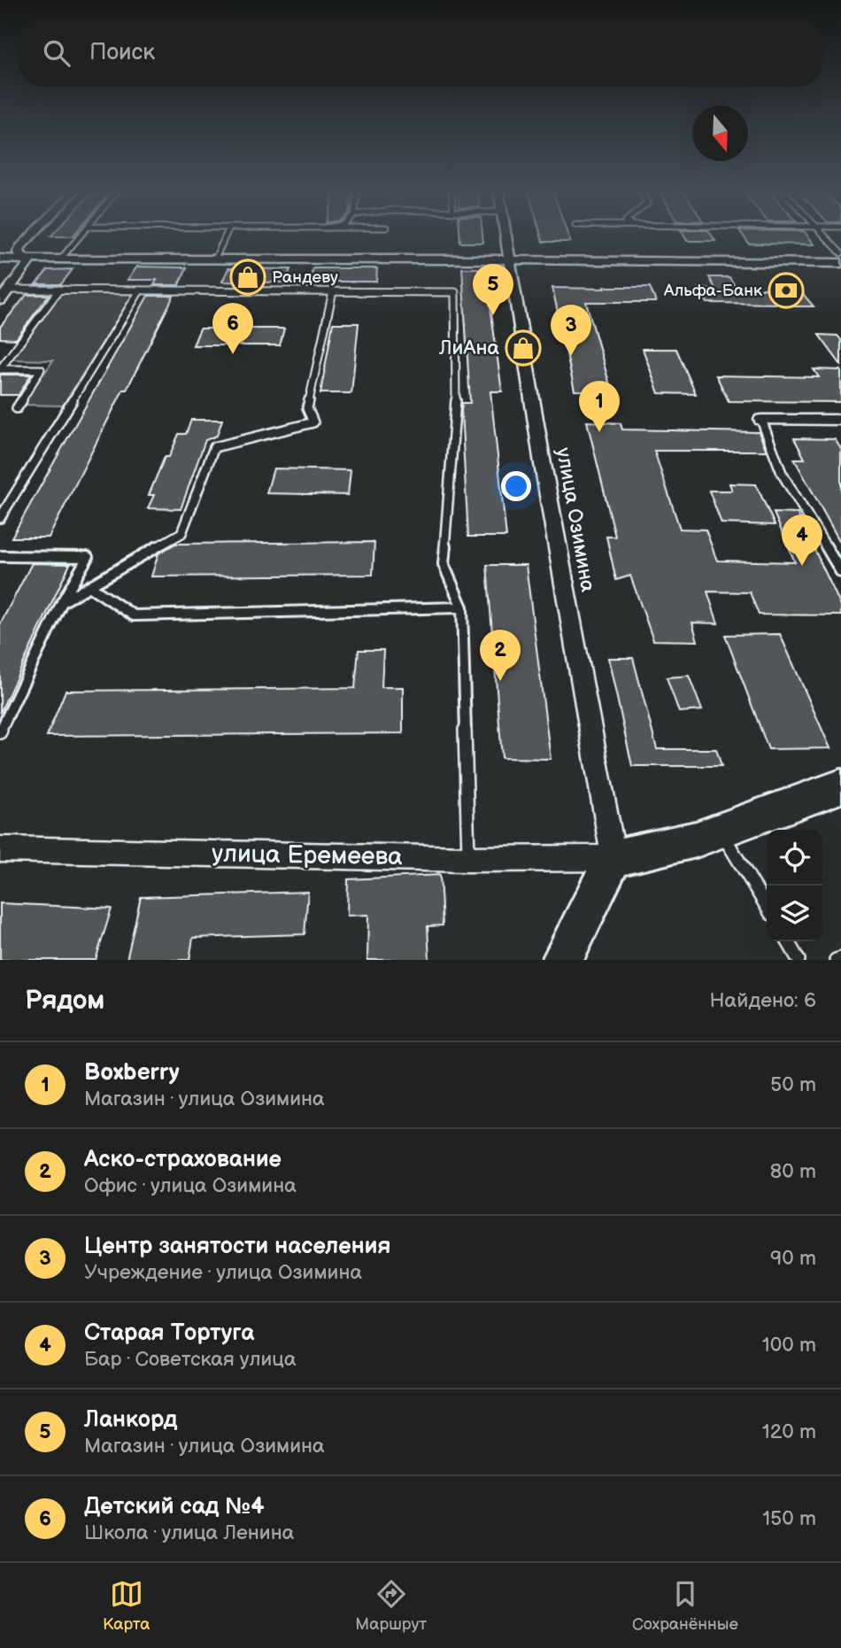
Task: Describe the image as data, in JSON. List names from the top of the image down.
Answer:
{
  "streets": {
    "street": ["улица Озимина", "улица Еремеева"]
  },
  "crossings": [
    ["улица Озимина", "улица Еремеева"]
  ],
  "places": {
    "shop": ["Рандеву", "ЛиАна"],
    "bank": ["Альфа-Банк"]
  },
  "north": "bottom",
  "page": {
    "search": "Поиск",
    "pins": [
      "5",
      "6",
      "3",
      "1",
      "4",
      "2"
    ],
    "heading": ["Рядом", "Найдено: 6"],
    "list": [
      {
        "mark": "1",
        "name": "Boxberry",
        "note": "Магазин · улица Озимина",
        "value": "50 m"
      },
      {
        "mark": "2",
        "name": "Аско-страхование",
        "note": "Офис · улица Озимина",
        "value": "80 m"
      },
      {
        "mark": "3",
        "name": "Центр занятости населения",
        "note": "Учреждение · улица Озимина",
        "value": "90 m"
      },
      {
        "mark": "4",
        "name": "Старая Тортуга",
        "note": "Бар · Советская улица",
        "value": "100 m"
      },
      {
        "mark": "5",
        "name": "Ланкорд",
        "note": "Магазин · улица Озимина",
        "value": "120 m"
      },
      {
        "mark": "6",
        "name": "Детский сад №4",
        "note": "Школа · улица Ленина",
        "value": "150 m"
      }
    ],
    "nav": ["Карта", "Маршрут", "Сохранённые"]
  }
}
